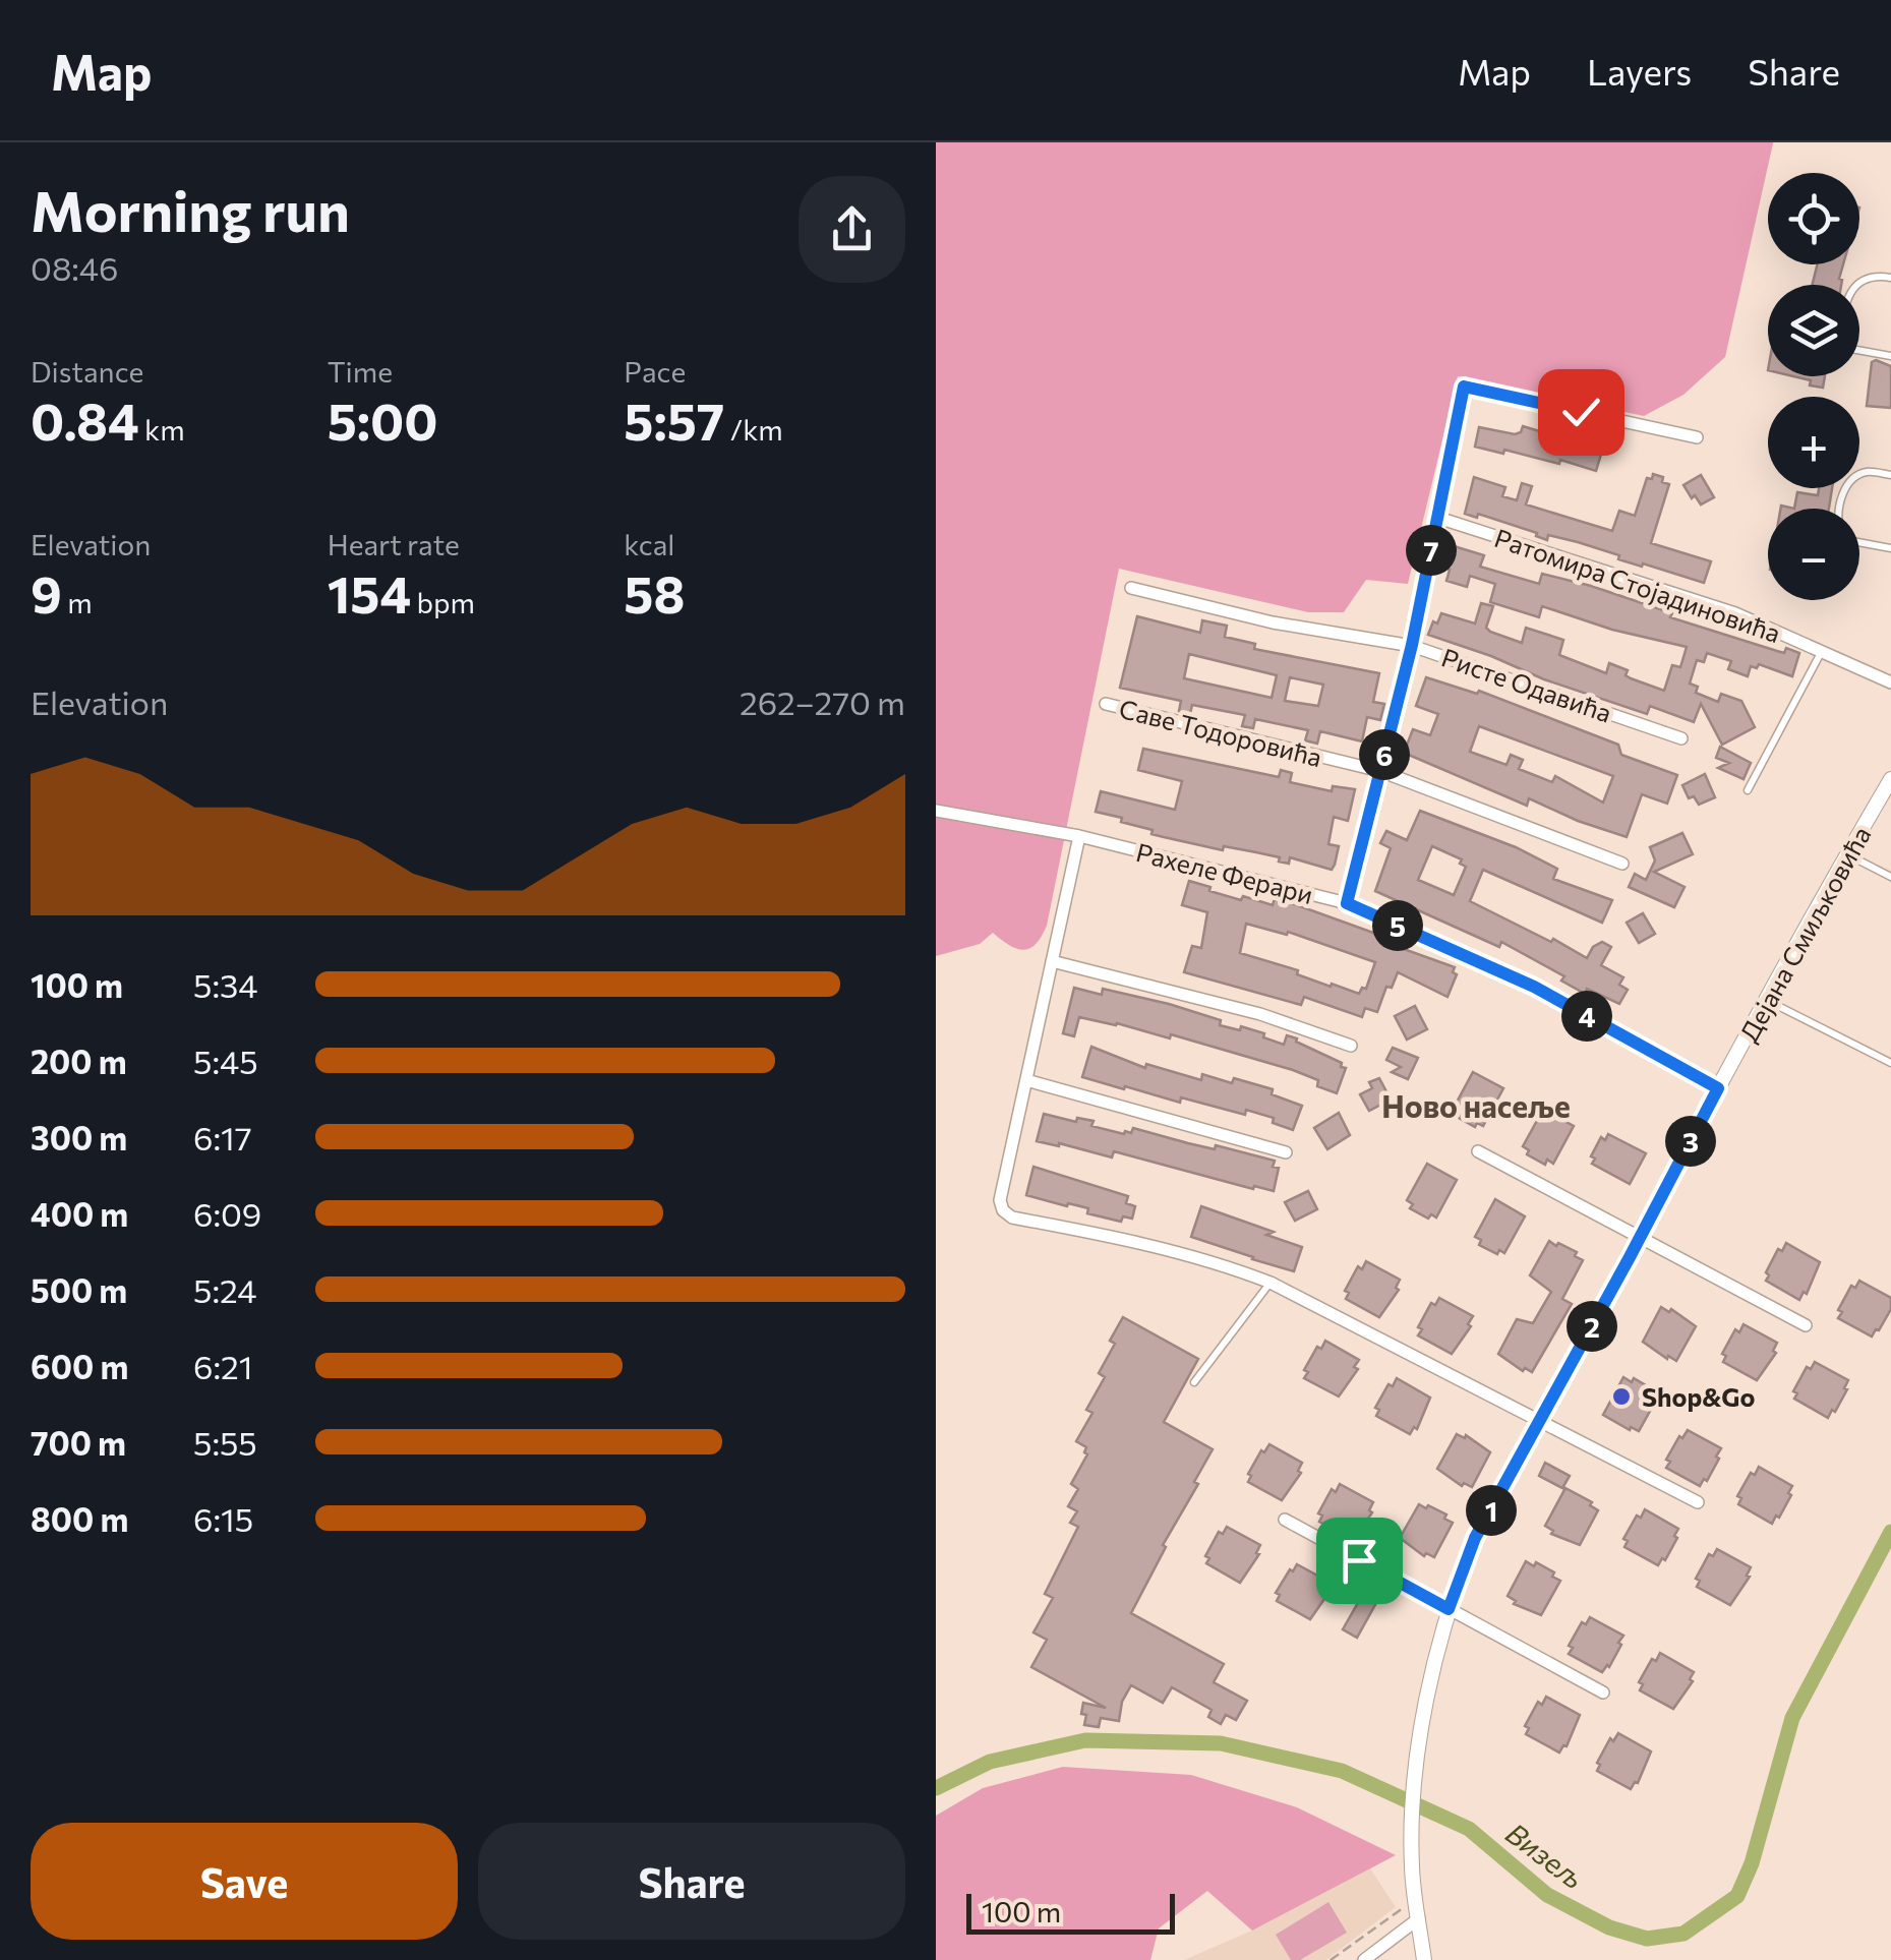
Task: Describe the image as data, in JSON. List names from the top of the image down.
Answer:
{
  "streets": {
    "street": [
      "Ратомира Стојадиновића",
      "Ристе Одавића",
      "Саве Тодоровића",
      "Рахеле Ферари",
      "Дејана Смиљковића"
    ]
  },
  "crossings": [
    ["Рахеле Ферари", "Дејана Смиљковића"]
  ],
  "districts": ["Ново насеље"],
  "water": ["Визељ"],
  "places": ["Shop&Go"],
  "scale_bar": "100 m",
  "page": {
    "header": "Map",
    "nav": ["Map", "Layers", "Share"],
    "heading": ["Morning run", "08:46"],
    "map_buttons": ["+", "−"],
    "stats": [
      ["Distance", "0.84 km"],
      ["Time", "5:00"],
      ["Pace", "5:57 /km"],
      ["Elevation", "9 m"],
      ["Heart rate", "154 bpm"],
      ["kcal", "58"]
    ],
    "pins": [
      "7",
      "6",
      "5",
      "4",
      "3",
      "2",
      "1"
    ],
    "chart": ["Elevation", "262–270 m"],
    "list": [
      {
        "name": "100 m",
        "note": "5:34"
      },
      {
        "name": "200 m",
        "note": "5:45"
      },
      {
        "name": "300 m",
        "note": "6:17"
      },
      {
        "name": "400 m",
        "note": "6:09"
      },
      {
        "name": "500 m",
        "note": "5:24"
      },
      {
        "name": "600 m",
        "note": "6:21"
      },
      {
        "name": "700 m",
        "note": "5:55"
      },
      {
        "name": "800 m",
        "note": "6:15"
      }
    ],
    "buttons": ["Save", "Share"],
    "scale": "100 m"
  }
}
